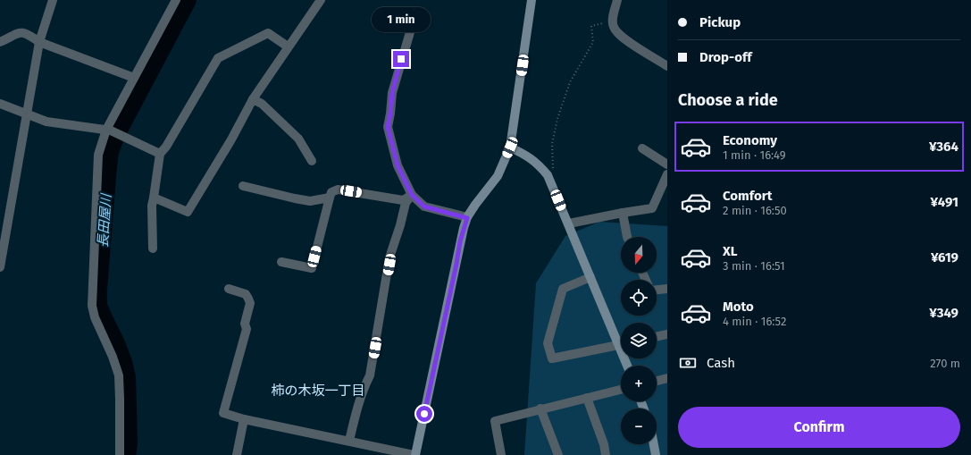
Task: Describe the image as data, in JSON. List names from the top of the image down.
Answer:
{
  "districts": ["柿の木坂一丁目"],
  "water": ["長田屋川"],
  "north": "bottom",
  "page": {
    "banner": ["Pickup", "Drop-off"],
    "bubble": "1 min",
    "heading": "Choose a ride",
    "list": [
      {
        "name": "Economy",
        "note": "1 min · 16:49",
        "value": "¥364"
      },
      {
        "name": "Comfort",
        "note": "2 min · 16:50",
        "value": "¥491"
      },
      {
        "name": "XL",
        "note": "3 min · 16:51",
        "value": "¥619"
      },
      {
        "name": "Moto",
        "note": "4 min · 16:52",
        "value": "¥349"
      }
    ],
    "map_buttons": ["+", "−"],
    "pay": ["Cash", "270 m"],
    "buttons": "Confirm"
  }
}
